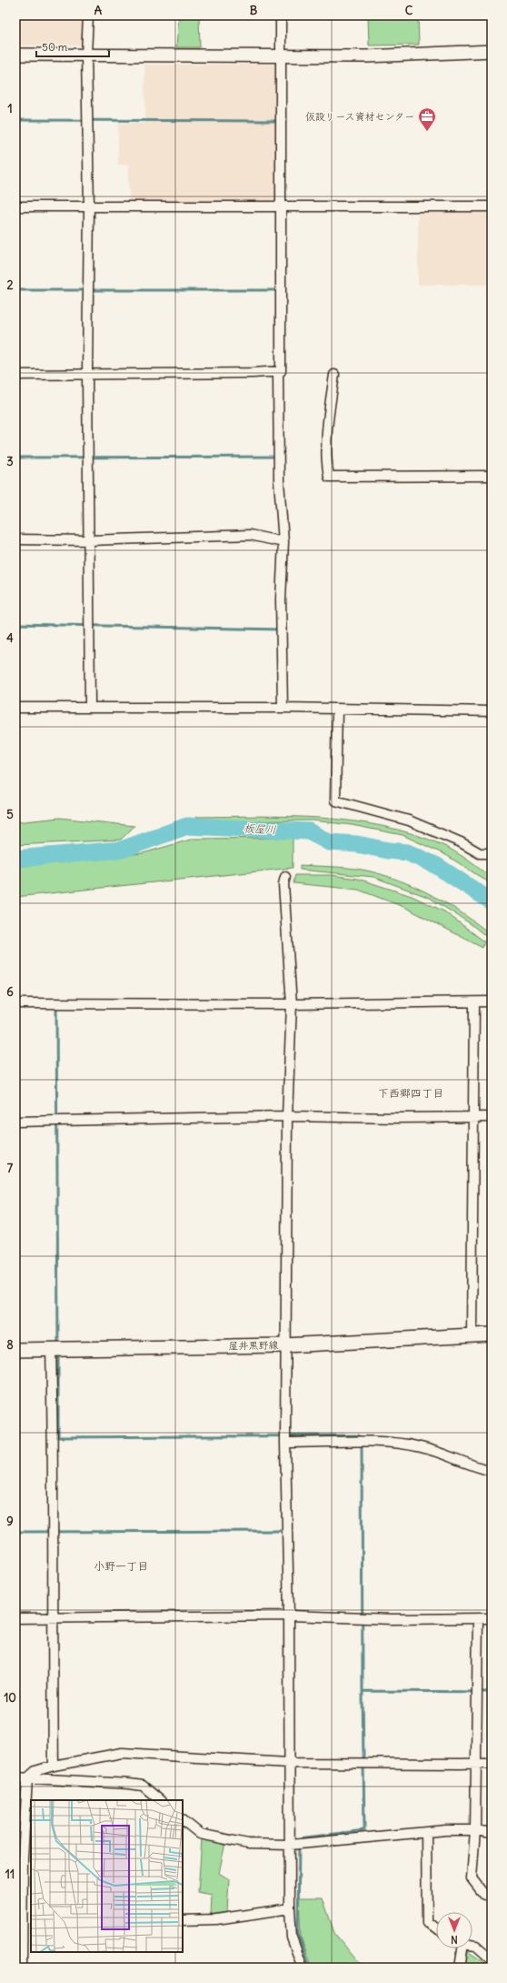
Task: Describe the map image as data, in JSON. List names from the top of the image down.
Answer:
{
  "streets": {
    "main road": ["屋井黒野線"]
  },
  "districts": ["下西郷四丁目", "小野一丁目"],
  "water": ["板屋川"],
  "places": {
    "office": ["仮設リース資材センター"]
  },
  "scale_bar": "50 m",
  "north": "bottom",
  "grid": {
    "columns": ["A", "B", "C"],
    "rows": [
      "1",
      "2",
      "3",
      "4",
      "5",
      "6",
      "7",
      "8",
      "9",
      "10",
      "11"
    ]
  }
}
